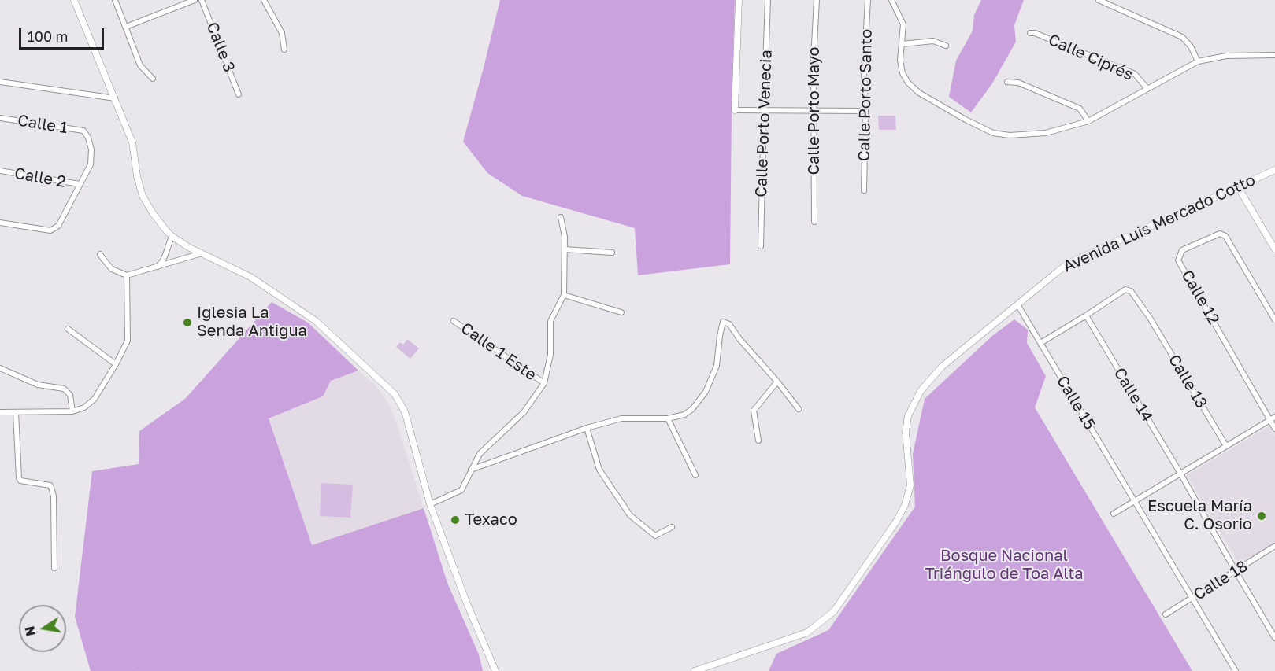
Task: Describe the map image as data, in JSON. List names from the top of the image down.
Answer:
{
  "streets": {
    "street": [
      "Calle 3",
      "Calle Ciprés",
      "Calle Porto Santo",
      "Calle Porto Mayo",
      "Calle Porto Venecia",
      "Calle 1",
      "Calle 2",
      "Avenida Luis Mercado Cotto",
      "Calle 12",
      "Calle 1 Este",
      "Calle 13",
      "Calle 14",
      "Calle 15",
      "Calle 18"
    ]
  },
  "crossings": [
    ["Calle 1", "Calle 2"],
    ["Avenida Luis Mercado Cotto", "Calle 15"],
    ["Calle 13", "Calle 14"],
    ["Calle 14", "Calle 18"],
    ["Calle 15", "Calle 18"]
  ],
  "parks": ["Bosque Nacional Triángulo de Toa Alta"],
  "places": ["Iglesia La Senda Antigua", "Escuela María C. Osorio", "Texaco"],
  "scale_bar": "100 m",
  "north": "left"
}
